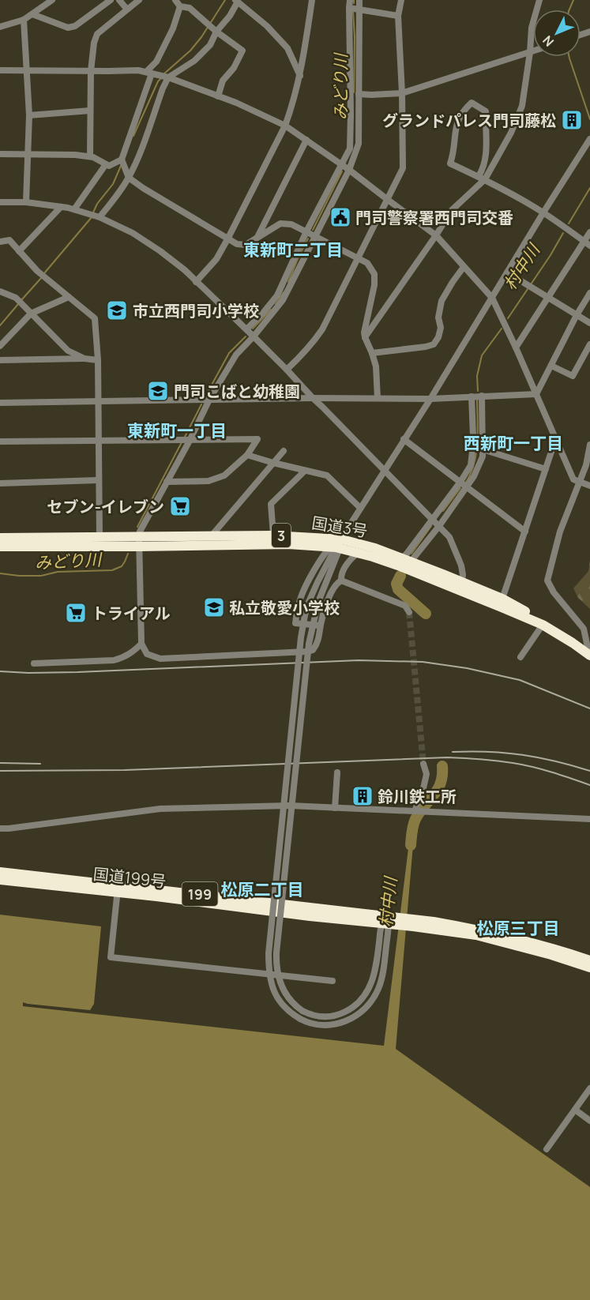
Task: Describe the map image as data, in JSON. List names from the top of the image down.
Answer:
{
  "streets": {
    "highway": [
      "国道3号",
      "3",
      "国道199号",
      "199"
    ]
  },
  "districts": [
    "東新町二丁目",
    "東新町一丁目",
    "西新町一丁目",
    "松原二丁目",
    "松原三丁目"
  ],
  "water": ["みどり川", "村中川"],
  "places": {
    "building": ["グランドパレス門司藤松", "鈴川鉄工所"],
    "public building": ["門司警察署西門司交番"],
    "school or university": ["市立西門司小学校", "門司こばと幼稚園", "私立敬愛小学校"],
    "supermarket": ["セブン-イレブン", "トライアル"]
  },
  "north": "bottom left"
}
